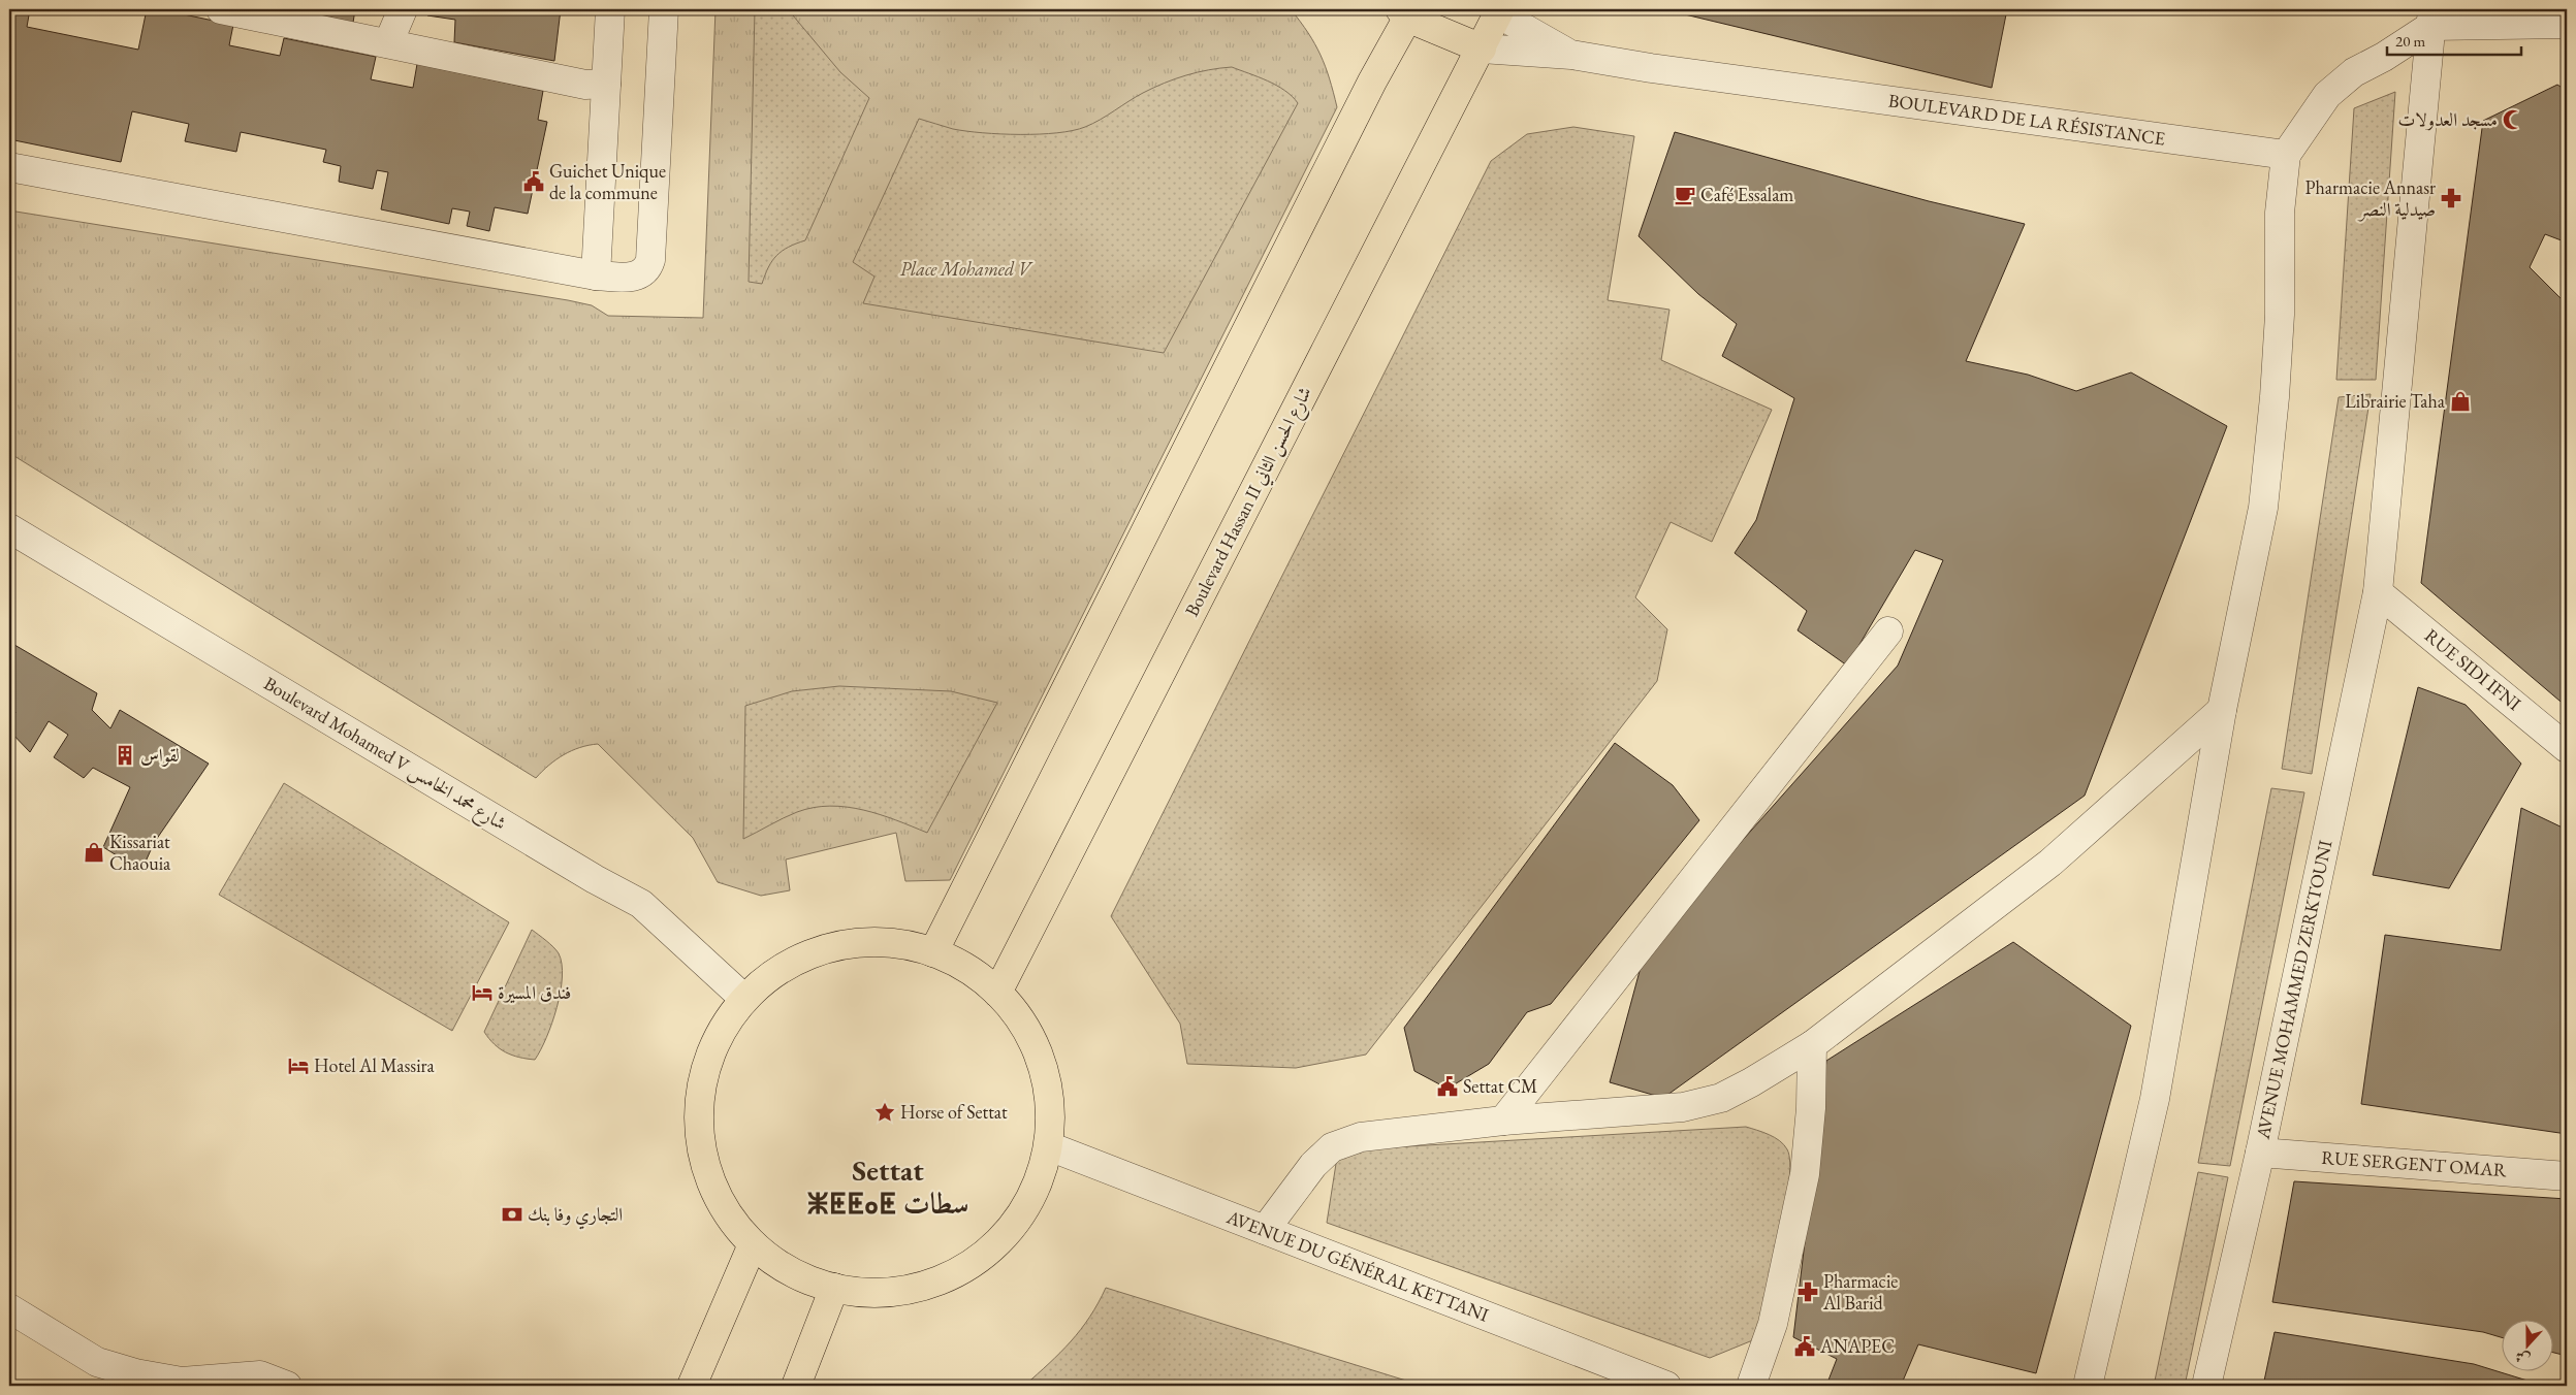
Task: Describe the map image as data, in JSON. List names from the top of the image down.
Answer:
{
  "streets": {
    "main road": ["BOULEVARD DE LA RÉSISTANCE", "Boulevard Hassan II شارع الحسن الثاني"],
    "street": [
      "RUE SIDI IFNI",
      "Boulevard Mohamed V شارع محمد الخامس",
      "AVENUE MOHAMMED ZERKTOUNI",
      "RUE SERGENT OMAR",
      "AVENUE DU GÉNÉRAL KETTANI"
    ]
  },
  "crossings": [
    ["BOULEVARD DE LA RÉSISTANCE", "Boulevard Hassan II شارع الحسن الثاني"],
    ["RUE SIDI IFNI", "AVENUE MOHAMMED ZERKTOUNI"],
    ["AVENUE MOHAMMED ZERKTOUNI", "RUE SERGENT OMAR"]
  ],
  "districts": ["Settat ⵥⵟⵟⴰⵟ سطات"],
  "parks": ["Place Mohamed V"],
  "places": {
    "mosque": ["مسجد العدولات"],
    "public building": ["Guichet Unique de la commune", "Settat CM", "ANAPEC"],
    "cafe": ["Café Essalam"],
    "pharmacy": ["Pharmacie Annasr صيدلية النصر", "Pharmacie Al Barid"],
    "shop": ["Librairie Taha", "Kissariat Chaouia"],
    "building": ["لقواس"],
    "hotel": ["فندق المسيرة", "Hotel Al Massira"],
    "place": ["Horse of Settat"],
    "bank": ["التجاري وفا بنك"]
  },
  "scale_bar": "20 m",
  "north": "bottom"
}
